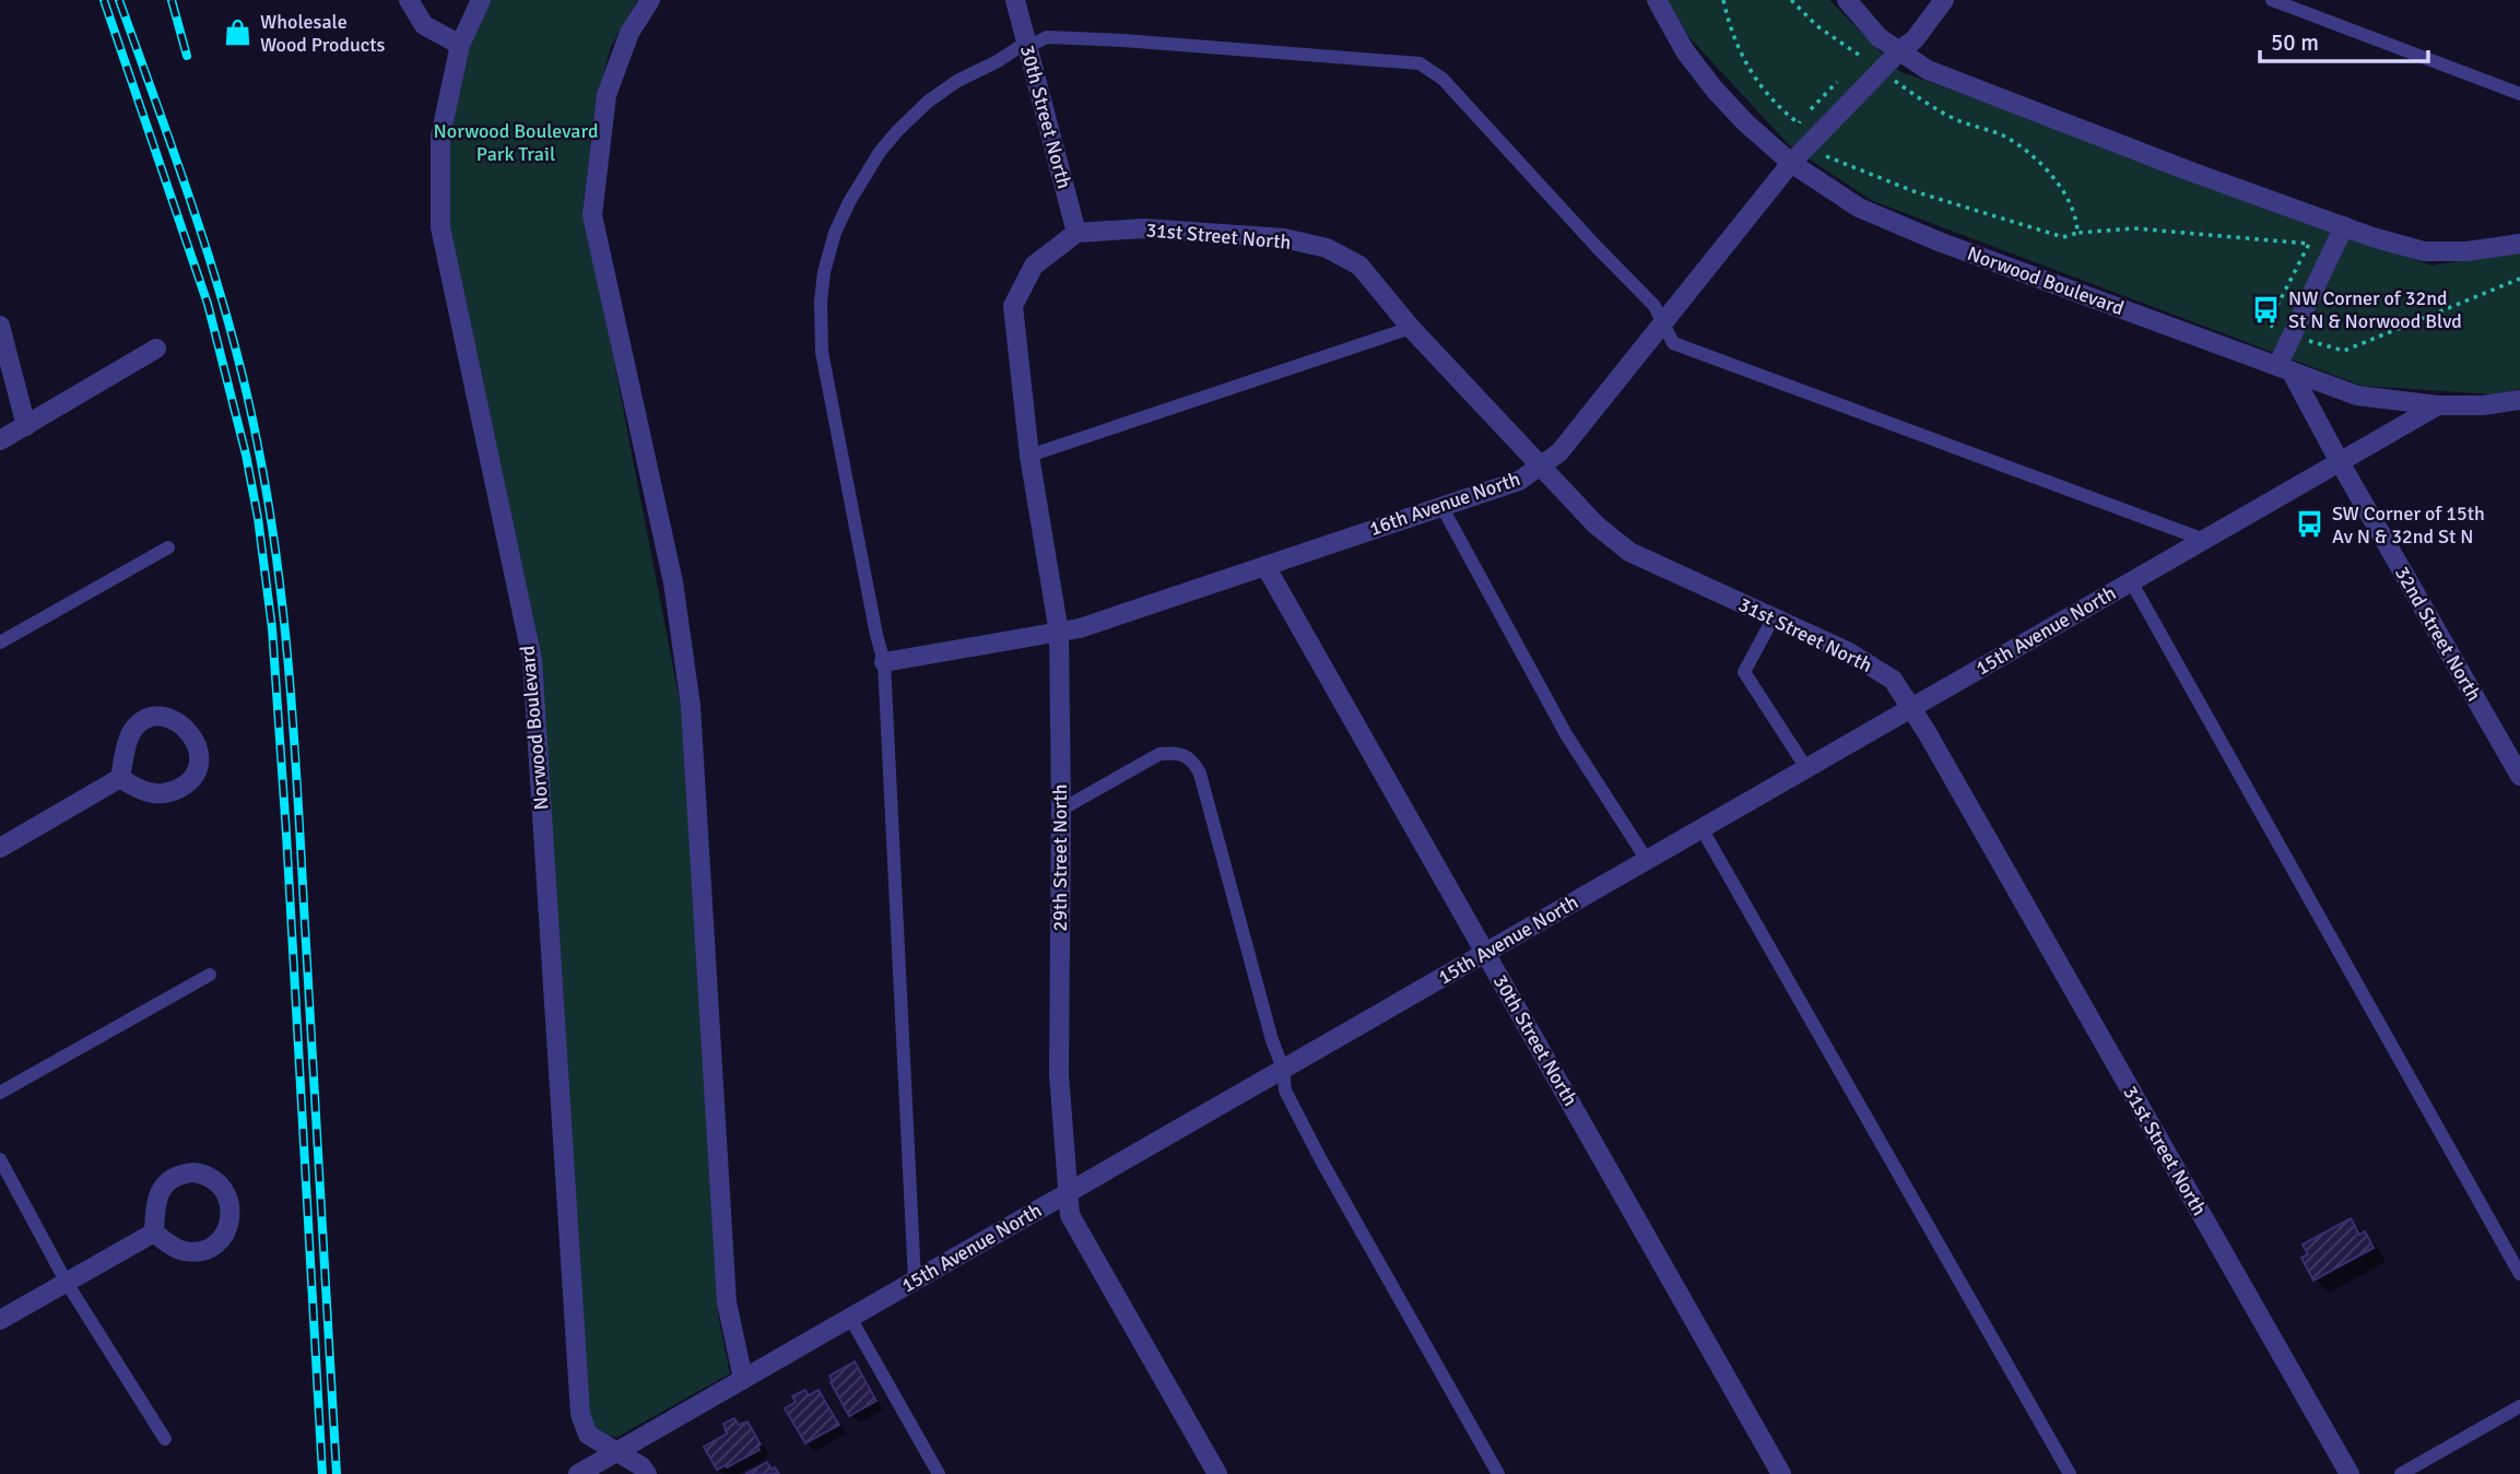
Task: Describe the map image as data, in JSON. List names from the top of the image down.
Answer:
{
  "streets": {
    "street": [
      "30th Street North",
      "31st Street North",
      "Norwood Boulevard",
      "16th Avenue North",
      "15th Avenue North",
      "32nd Street North",
      "29th Street North"
    ]
  },
  "crossings": [
    ["30th Street North", "31st Street North"],
    ["30th Street North", "16th Avenue North"],
    ["30th Street North", "15th Avenue North"],
    ["30th Street North", "29th Street North"],
    ["31st Street North", "16th Avenue North"],
    ["31st Street North", "15th Avenue North"],
    ["31st Street North", "29th Street North"],
    ["Norwood Boulevard", "16th Avenue North"],
    ["Norwood Boulevard", "15th Avenue North"],
    ["Norwood Boulevard", "32nd Street North"],
    ["16th Avenue North", "29th Street North"],
    ["15th Avenue North", "32nd Street North"],
    ["15th Avenue North", "29th Street North"]
  ],
  "parks": ["Norwood Boulevard Park Trail"],
  "places": {
    "shop": ["Wholesale Wood Products"],
    "bus stop": ["NW Corner of 32nd St N & Norwood Blvd", "SW Corner of 15th Av N & 32nd St N"]
  },
  "scale_bar": "50 m"
}
